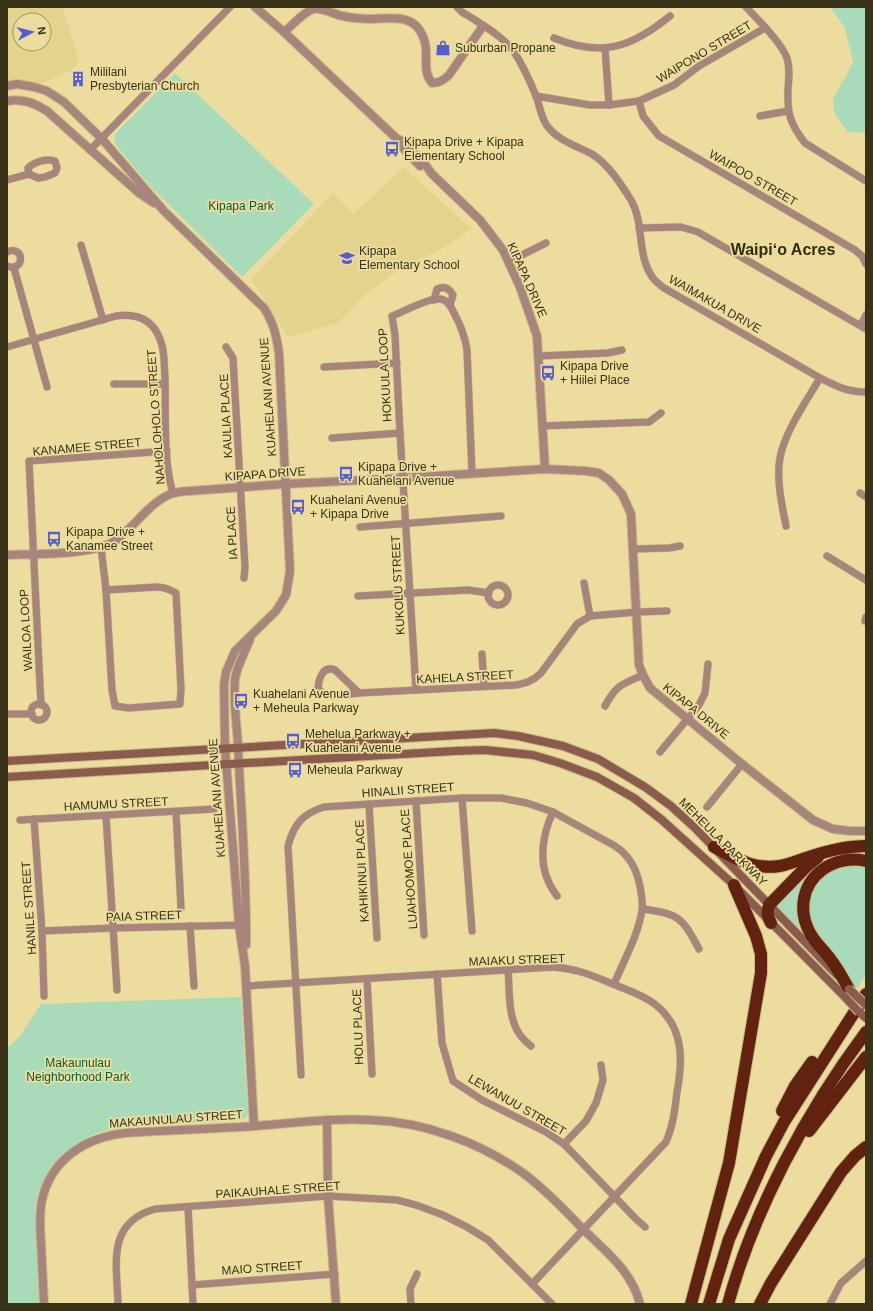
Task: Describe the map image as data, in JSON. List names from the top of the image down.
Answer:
{
  "streets": {
    "main road": ["MEHEULA PARKWAY"],
    "street": [
      "WAIPONO STREET",
      "WAIPOO STREET",
      "KIPAPA DRIVE",
      "WAIMAKUA DRIVE",
      "HOKUULA LOOP",
      "KUAHELANI AVENUE",
      "KAULIA PLACE",
      "NAHOLOHOLO STREET",
      "KANAMEE STREET",
      "IA PLACE",
      "KUKOLU STREET",
      "WAILOA LOOP",
      "KAHELA STREET",
      "HINALII STREET",
      "HAMUMU STREET",
      "LUAHOOMOE PLACE",
      "KAHIKINUI PLACE",
      "HANILE STREET",
      "PAIA STREET",
      "MAIAKU STREET",
      "HOLU PLACE",
      "LEWANUU STREET",
      "MAKAUNULAU STREET",
      "PAIKAUHALE STREET",
      "MAIO STREET"
    ]
  },
  "crossings": [
    ["WAIPONO STREET", "WAIPOO STREET"],
    ["WAIPONO STREET", "WAIMAKUA DRIVE"],
    ["KIPAPA DRIVE", "HOKUULA LOOP"],
    ["KIPAPA DRIVE", "KUAHELANI AVENUE"],
    ["KIPAPA DRIVE", "KAULIA PLACE"],
    ["KIPAPA DRIVE", "NAHOLOHOLO STREET"],
    ["KIPAPA DRIVE", "KANAMEE STREET"],
    ["KIPAPA DRIVE", "IA PLACE"],
    ["KIPAPA DRIVE", "KUKOLU STREET"],
    ["KIPAPA DRIVE", "WAILOA LOOP"],
    ["HOKUULA LOOP", "KUKOLU STREET"],
    ["KUAHELANI AVENUE", "MEHEULA PARKWAY"],
    ["KUAHELANI AVENUE", "PAIA STREET"],
    ["KUAHELANI AVENUE", "MAIAKU STREET"],
    ["KUAHELANI AVENUE", "MAKAUNULAU STREET"],
    ["KAULIA PLACE", "IA PLACE"],
    ["NAHOLOHOLO STREET", "KANAMEE STREET"],
    ["KANAMEE STREET", "WAILOA LOOP"],
    ["KUKOLU STREET", "KAHELA STREET"],
    ["HINALII STREET", "LUAHOOMOE PLACE"],
    ["HINALII STREET", "KAHIKINUI PLACE"],
    ["HINALII STREET", "MAIAKU STREET"],
    ["HAMUMU STREET", "HANILE STREET"],
    ["HANILE STREET", "PAIA STREET"],
    ["MAIAKU STREET", "HOLU PLACE"],
    ["MAIAKU STREET", "LEWANUU STREET"],
    ["MAIAKU STREET", "MAKAUNULAU STREET"],
    ["MAIAKU STREET", "PAIKAUHALE STREET"]
  ],
  "districts": ["Waipiʻo Acres"],
  "parks": ["Kipapa Park", "Makaunulau Neighborhood Park"],
  "places": {
    "shop": ["Suburban Propane"],
    "building": ["Mililani Presbyterian Church"],
    "bus stop": [
      "Kipapa Drive + Kipapa Elementary School",
      "Kipapa Drive + Hiilei Place",
      "Kipapa Drive + Kuahelani Avenue",
      "Kuahelani Avenue + Kipapa Drive",
      "Kipapa Drive + Kanamee Street",
      "Kuahelani Avenue + Meheula Parkway",
      "Mehelua Parkway + Kuahelani Avenue",
      "Meheula Parkway"
    ],
    "school or university": ["Kipapa Elementary School"]
  },
  "north": "right"
}
